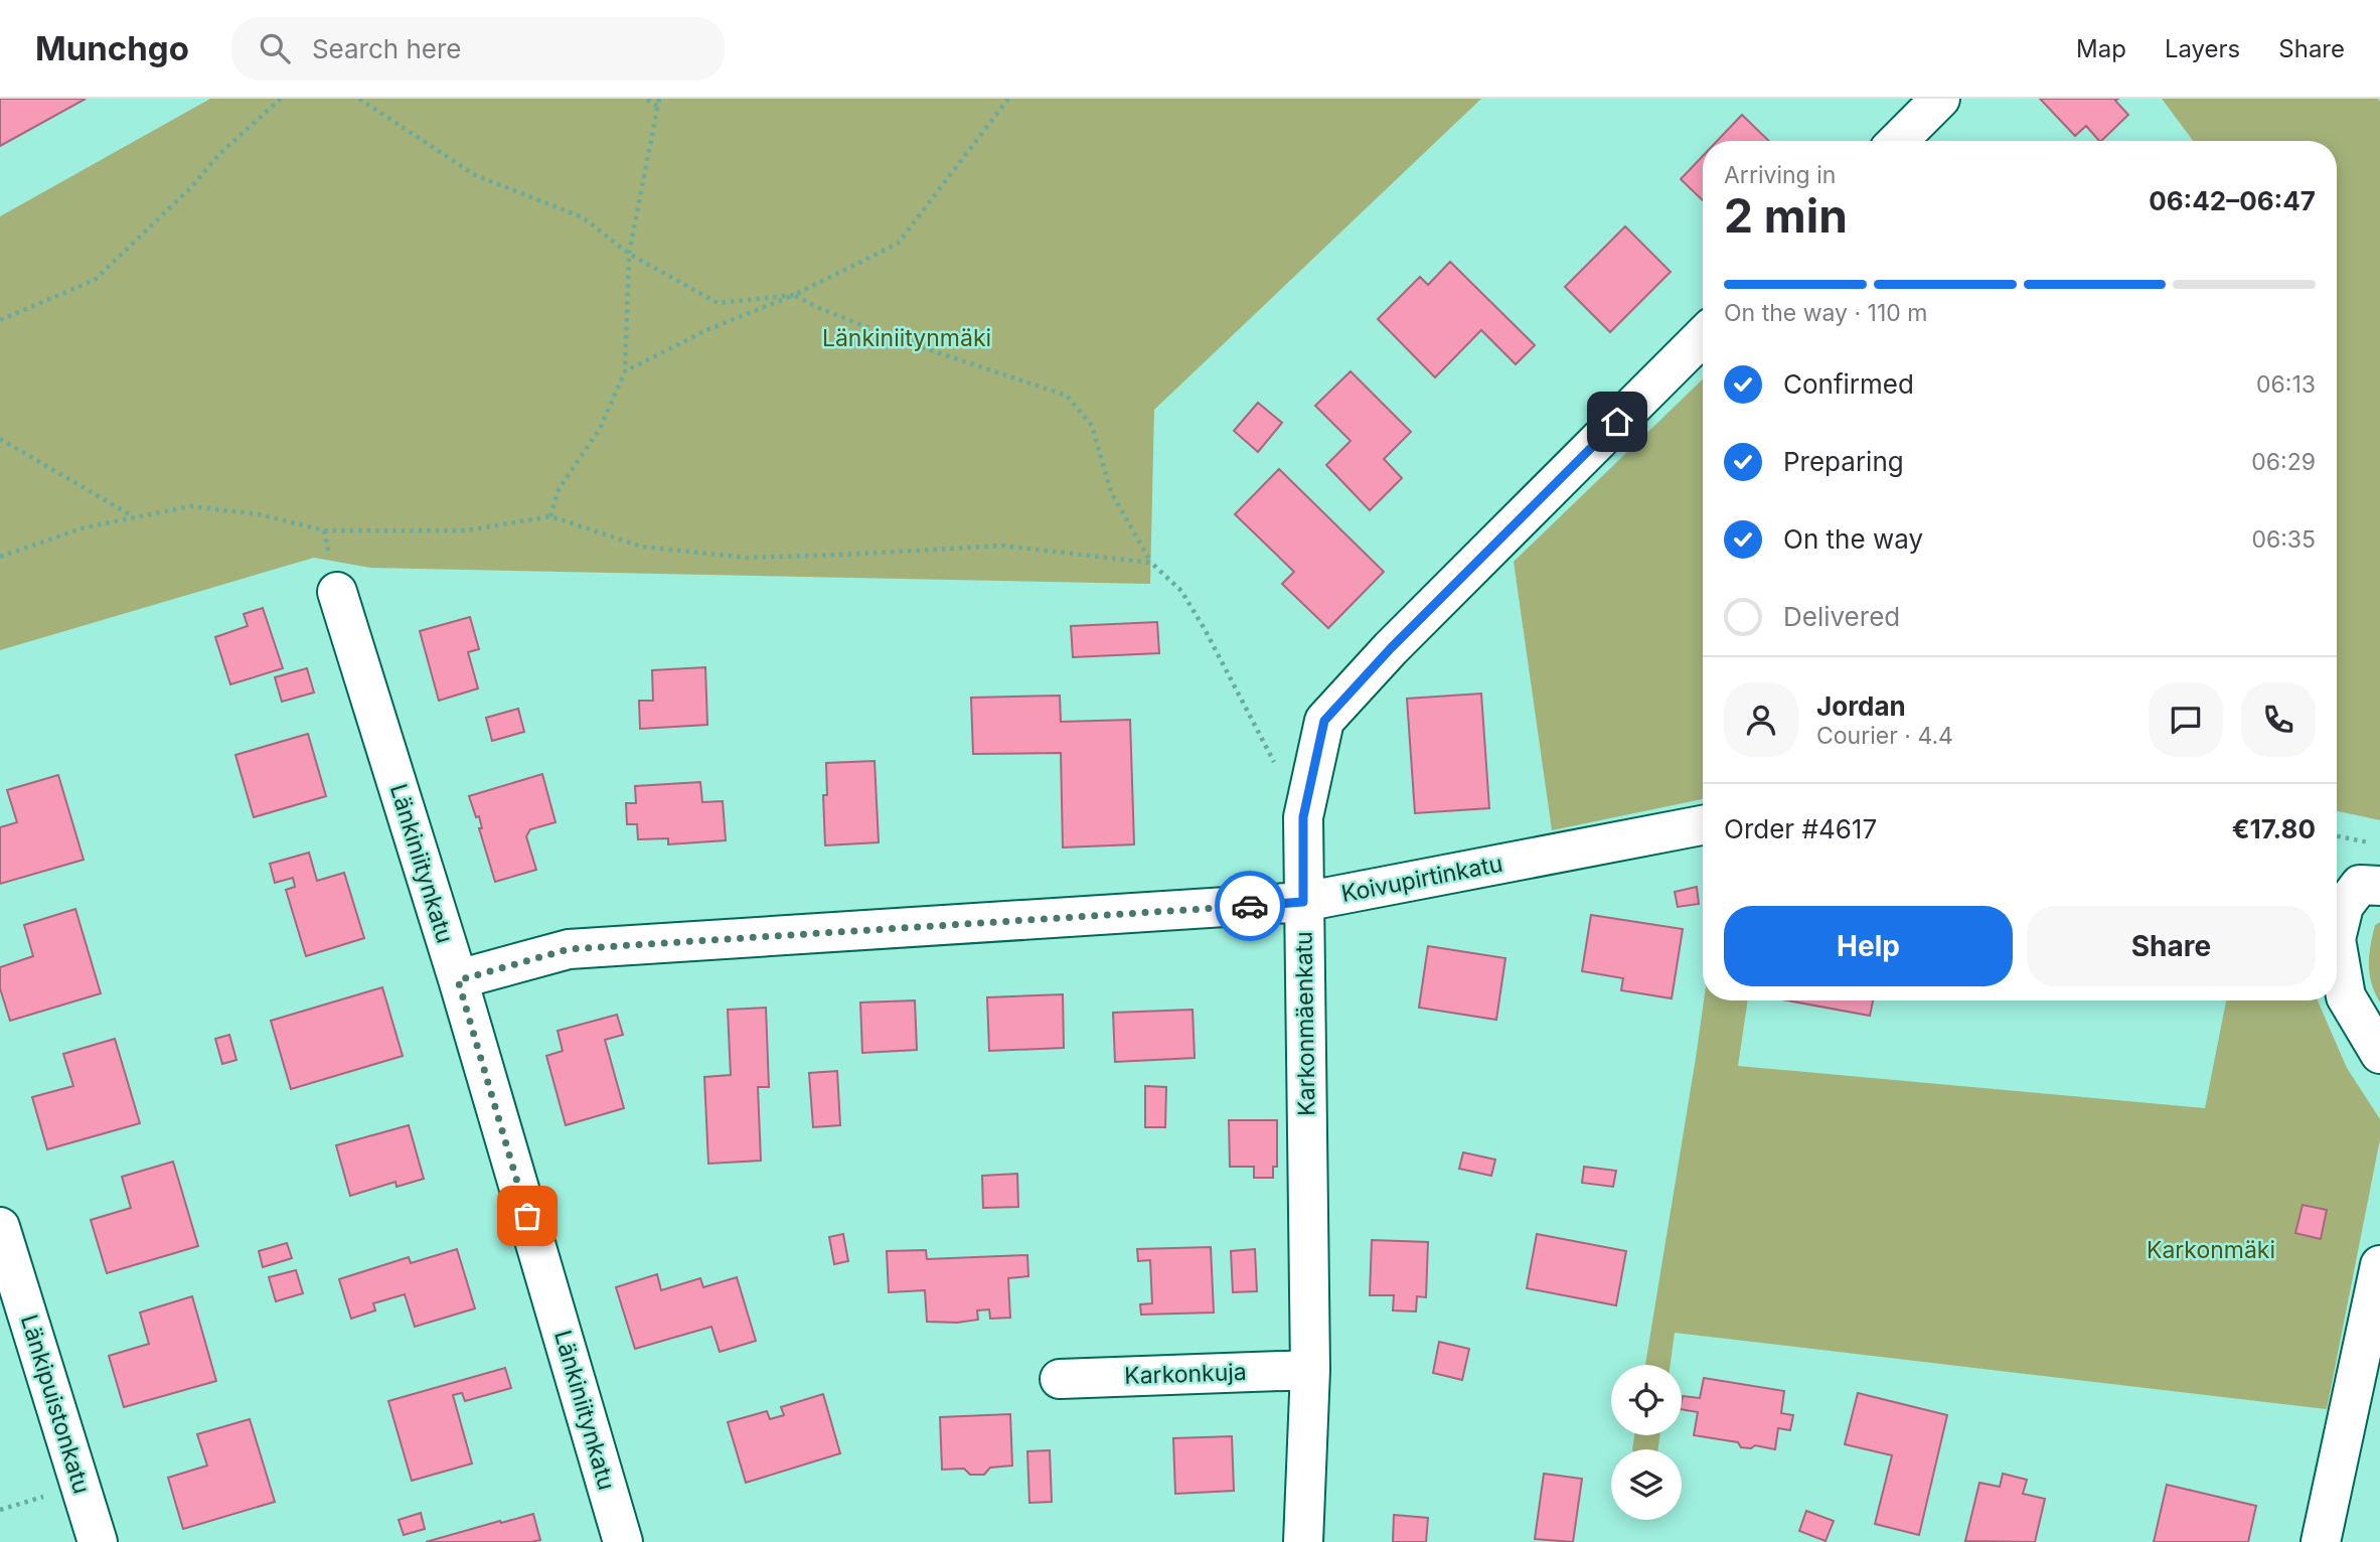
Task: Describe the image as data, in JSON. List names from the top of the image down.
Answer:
{
  "streets": {
    "street": [
      "Länkiniitynkatu",
      "Koivupirtinkatu",
      "Karkonmäenkatu",
      "Karkonkuja",
      "Länkipuistonkatu"
    ]
  },
  "crossings": [
    ["Länkiniitynkatu", "Koivupirtinkatu"],
    ["Koivupirtinkatu", "Karkonmäenkatu"],
    ["Karkonmäenkatu", "Karkonkuja"]
  ],
  "parks": ["Länkiniitynmäki", "Karkonmäki"],
  "page": {
    "header": "Munchgo",
    "search": "Search here",
    "nav": ["Map", "Layers", "Share"],
    "heading": ["2 min", "Arriving in", "06:42–06:47"],
    "panel": [
      "Jordan",
      "Courier · 4.4",
      "Order #4617",
      "€17.80"
    ],
    "bar": "On the way · 110 m",
    "list": [
      ["Confirmed", "06:13"],
      ["Preparing", "06:29"],
      ["On the way", "06:35"],
      "Delivered"
    ],
    "buttons": ["Help", "Share"]
  }
}
